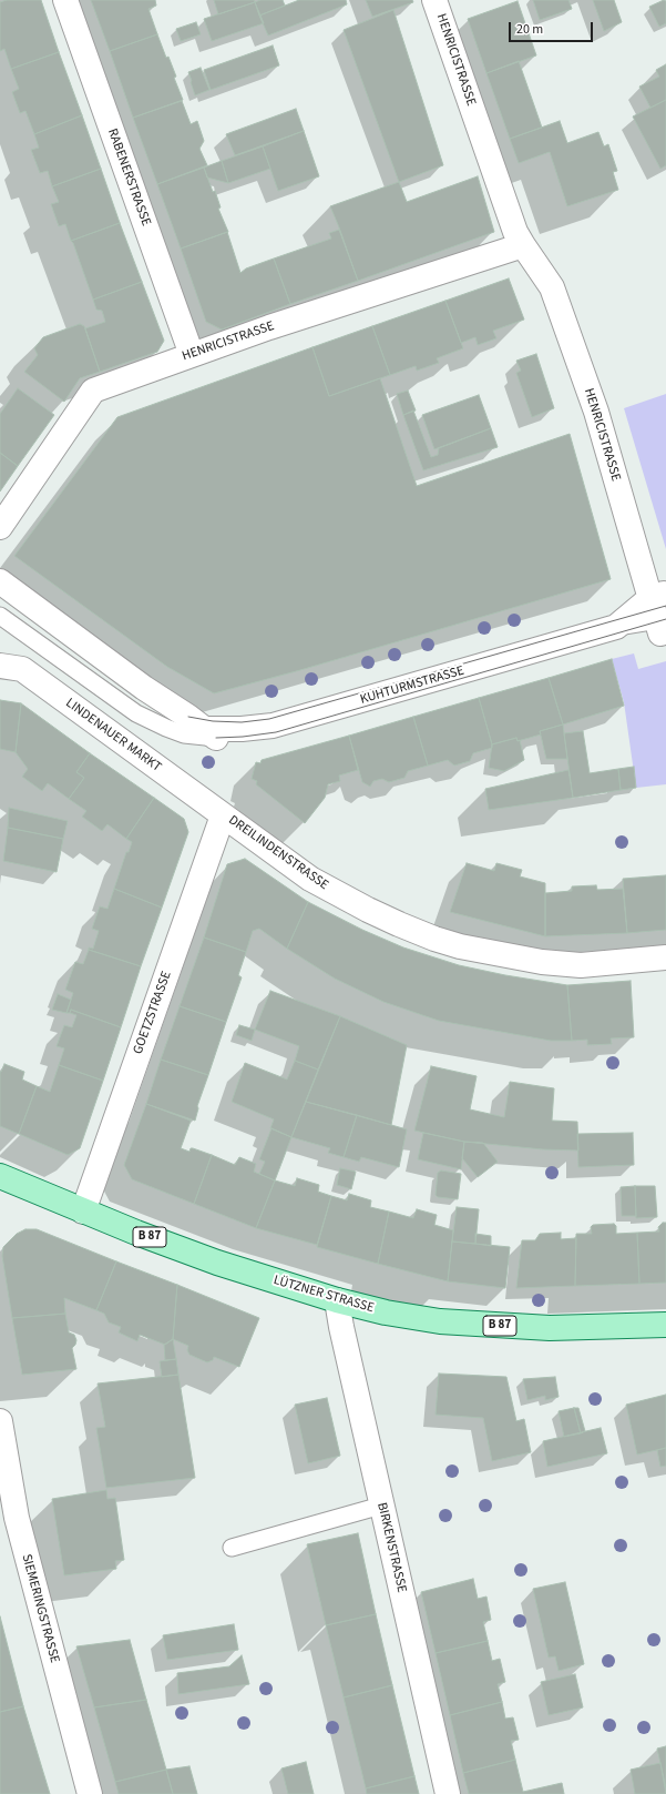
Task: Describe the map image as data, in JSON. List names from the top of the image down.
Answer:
{
  "streets": {
    "main road": ["B 87", "LÜTZNER STRASSE"],
    "street": [
      "HENRICISTRASSE",
      "RABENERSTRASSE",
      "KUHTURMSTRASSE",
      "LINDENAUER MARKT",
      "DREILINDENSTRASSE",
      "GOETZSTRASSE",
      "BIRKENSTRASSE",
      "SIEMERINGSTRASSE"
    ]
  },
  "crossings": [
    ["HENRICISTRASSE", "RABENERSTRASSE"],
    ["HENRICISTRASSE", "KUHTURMSTRASSE"],
    ["LINDENAUER MARKT", "DREILINDENSTRASSE"],
    ["LINDENAUER MARKT", "GOETZSTRASSE"],
    ["DREILINDENSTRASSE", "GOETZSTRASSE"],
    ["GOETZSTRASSE", "LÜTZNER STRASSE"],
    ["LÜTZNER STRASSE", "BIRKENSTRASSE"]
  ],
  "scale_bar": "20 m"
}
